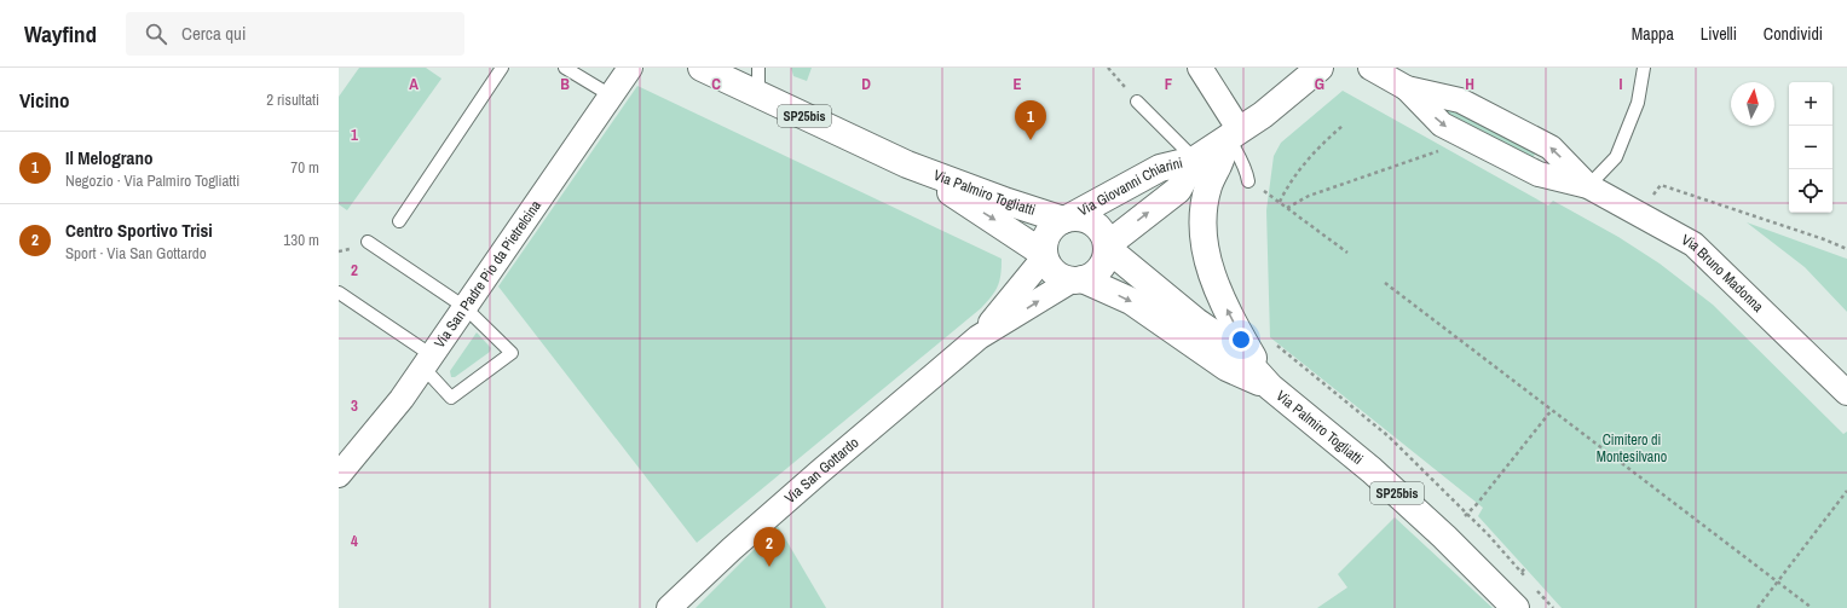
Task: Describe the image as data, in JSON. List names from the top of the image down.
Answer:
{
  "streets": {
    "main road": ["SP25bis", "Via Giovanni Chiarini", "Via Palmiro Togliatti"],
    "street": ["Via San Padre Pio da Pietrelcina", "Via Bruno Madonna", "Via San Gottardo"]
  },
  "crossings": [
    ["Via Giovanni Chiarini", "Via Palmiro Togliatti"],
    ["Via Giovanni Chiarini", "Via San Gottardo"],
    ["Via Palmiro Togliatti", "Via San Gottardo"]
  ],
  "parks": ["Cimitero di Montesilvano"],
  "north": "top",
  "page": {
    "header": "Wayfind",
    "search": "Cerca qui",
    "nav": ["Mappa", "Livelli", "Condividi"],
    "heading": ["Vicino", "2 risultati"],
    "map_buttons": ["+", "−"],
    "pins": ["1", "2"],
    "list": [
      {
        "mark": "1",
        "name": "Il Melograno",
        "note": "Negozio · Via Palmiro Togliatti",
        "value": "70 m"
      },
      {
        "mark": "2",
        "name": "Centro Sportivo Trisi",
        "note": "Sport · Via San Gottardo",
        "value": "130 m"
      }
    ]
  },
  "grid": {
    "columns": [
      "A",
      "B",
      "C",
      "D",
      "E",
      "F",
      "G",
      "H",
      "I"
    ],
    "rows": [
      "1",
      "2",
      "3",
      "4"
    ]
  }
}
